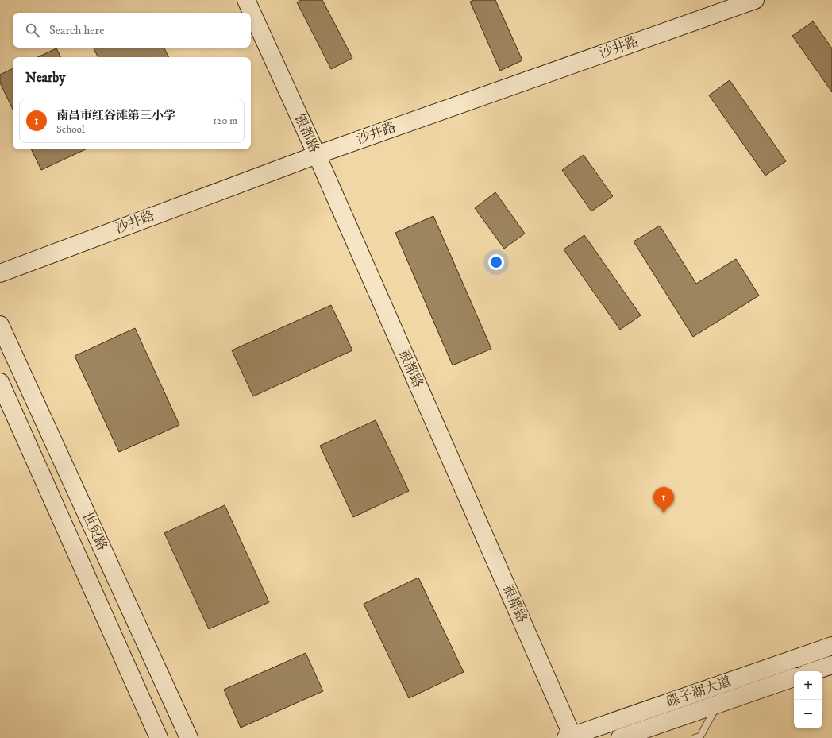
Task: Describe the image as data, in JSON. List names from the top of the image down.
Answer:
{
  "streets": {
    "street": [
      "沙井路",
      "银都路",
      "世贸路",
      "碟子湖大道"
    ]
  },
  "crossings": [
    ["沙井路", "银都路"],
    ["银都路", "碟子湖大道"]
  ],
  "page": {
    "search": "Search here",
    "heading": "Nearby",
    "list": [
      {
        "mark": "1",
        "name": "南昌市红谷滩第三小学",
        "note": "School",
        "value": "120 m"
      }
    ],
    "pins": "1",
    "map_buttons": ["+", "−"]
  }
}
